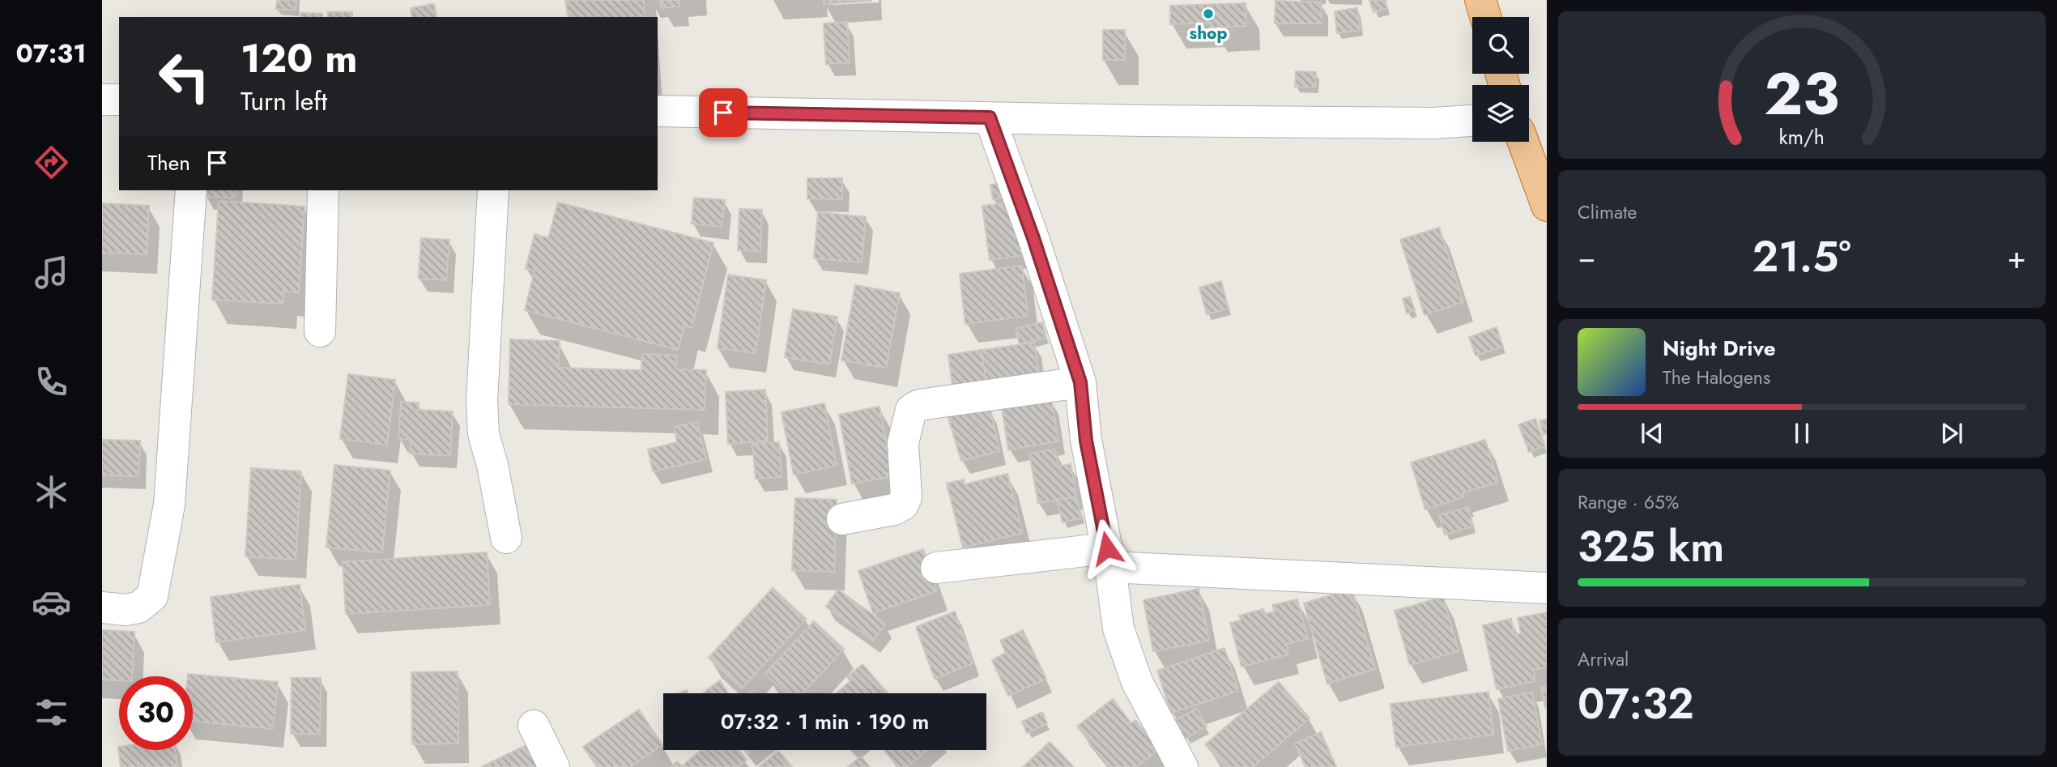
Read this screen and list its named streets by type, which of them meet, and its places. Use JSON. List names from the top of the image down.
{
  "places": ["shop"],
  "page": {
    "tabs": "07:31",
    "turn": ["120 m", "Turn left"],
    "then": "Then",
    "tile": [
      "Climate",
      ["Range · 65%", "325 km"],
      ["Arrival", "07:32"]
    ],
    "heat": ["−", "21.5°", "+"],
    "song": ["Night Drive", "The Halogens"],
    "limit": "30",
    "trip": "07:32 · 1 min · 190 m",
    "gauge": ["23", "km/h"]
  }
}
